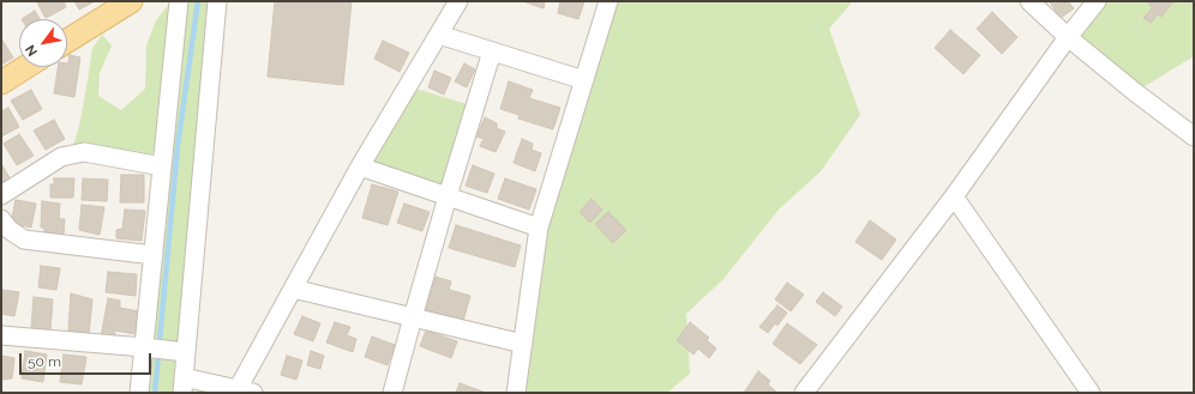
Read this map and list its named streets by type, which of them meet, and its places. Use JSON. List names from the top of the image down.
{
  "scale_bar": "50 m",
  "north": "bottom left"
}
